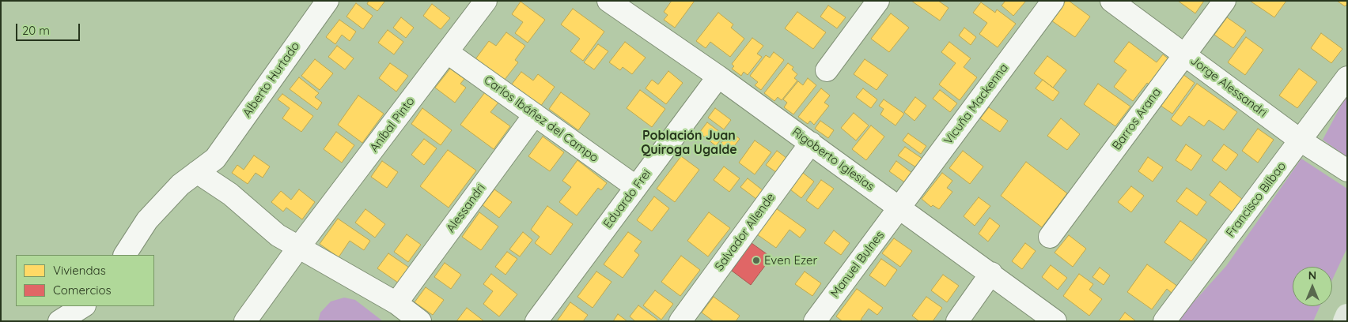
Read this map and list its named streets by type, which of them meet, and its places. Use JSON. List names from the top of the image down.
{
  "streets": {
    "street": [
      "Alberto Hurtado",
      "Jorge Alessandri",
      "Vicuña Mackenna",
      "Carlos Ibáñez del Campo",
      "Barros Arana",
      "Aníbal Pinto",
      "Rigoberto Iglesias",
      "Eduardo Frei",
      "Francisco Bilbao",
      "Alessandri",
      "Salvador Allende",
      "Manuel Bulnes"
    ]
  },
  "crossings": [
    ["Jorge Alessandri", "Barros Arana"],
    ["Jorge Alessandri", "Francisco Bilbao"],
    ["Vicuña Mackenna", "Rigoberto Iglesias"],
    ["Vicuña Mackenna", "Manuel Bulnes"],
    ["Carlos Ibáñez del Campo", "Aníbal Pinto"],
    ["Carlos Ibáñez del Campo", "Eduardo Frei"],
    ["Carlos Ibáñez del Campo", "Alessandri"],
    ["Rigoberto Iglesias", "Eduardo Frei"],
    ["Rigoberto Iglesias", "Salvador Allende"],
    ["Rigoberto Iglesias", "Manuel Bulnes"]
  ],
  "districts": ["Población Juan Quiroga Ugalde"],
  "places": ["Even Ezer"],
  "legend": ["Viviendas", "Comercios"],
  "scale_bar": "20 m",
  "north": "top"
}
